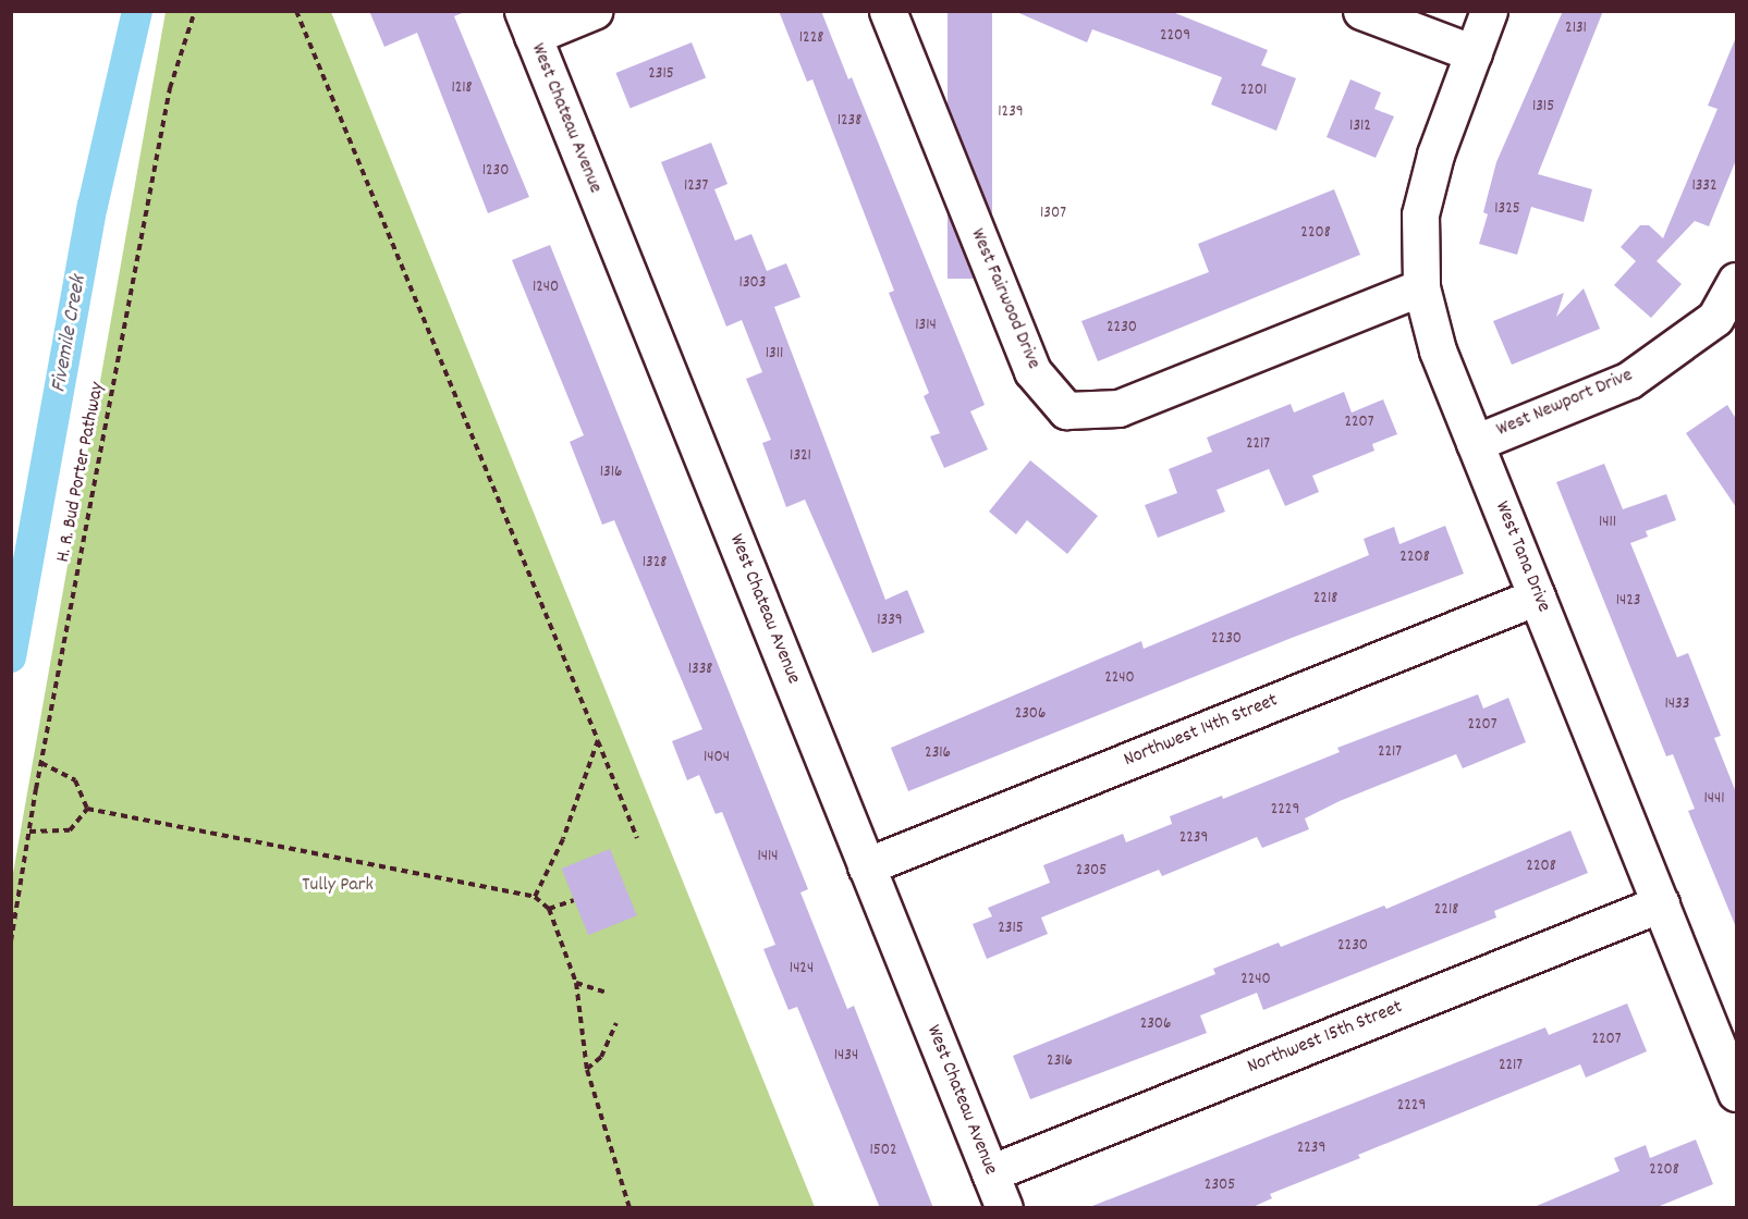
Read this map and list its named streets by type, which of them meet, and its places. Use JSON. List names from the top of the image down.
{
  "streets": {
    "street": [
      "West Chateau Avenue",
      "West Fairwood Drive",
      "West Newport Drive",
      "West Tana Drive",
      "Northwest 14th Street",
      "Northwest 15th Street"
    ],
    "path": ["H. R. Bud Porter Pathway"]
  },
  "crossings": [
    ["West Chateau Avenue", "Northwest 14th Street"],
    ["West Chateau Avenue", "Northwest 15th Street"],
    ["West Fairwood Drive", "West Tana Drive"],
    ["West Newport Drive", "West Tana Drive"],
    ["West Tana Drive", "Northwest 14th Street"],
    ["West Tana Drive", "Northwest 15th Street"]
  ],
  "water": ["Fivemile Creek"],
  "parks": ["Tully Park"],
  "house_numbers": [
    "2131",
    "2209",
    "1228",
    "2315",
    "1218",
    "2201",
    "1315",
    "1239",
    "1238",
    "1312",
    "1230",
    "1237",
    "1332",
    "1325",
    "1307",
    "2208",
    "1303",
    "1240",
    "1314",
    "2230",
    "1311",
    "2207",
    "2217",
    "1321",
    "1316",
    "1411",
    "2208",
    "1328",
    "2218",
    "1423",
    "1339",
    "2230",
    "1338",
    "2240",
    "1433",
    "2306",
    "2207",
    "2217",
    "2316",
    "1404",
    "1441",
    "2229",
    "2239",
    "1414",
    "2208",
    "2305",
    "2218",
    "2315",
    "2230",
    "1424",
    "2240",
    "2306",
    "2207",
    "1434",
    "2316",
    "2217",
    "2229",
    "2239",
    "1502",
    "2208",
    "2305"
  ]
}
